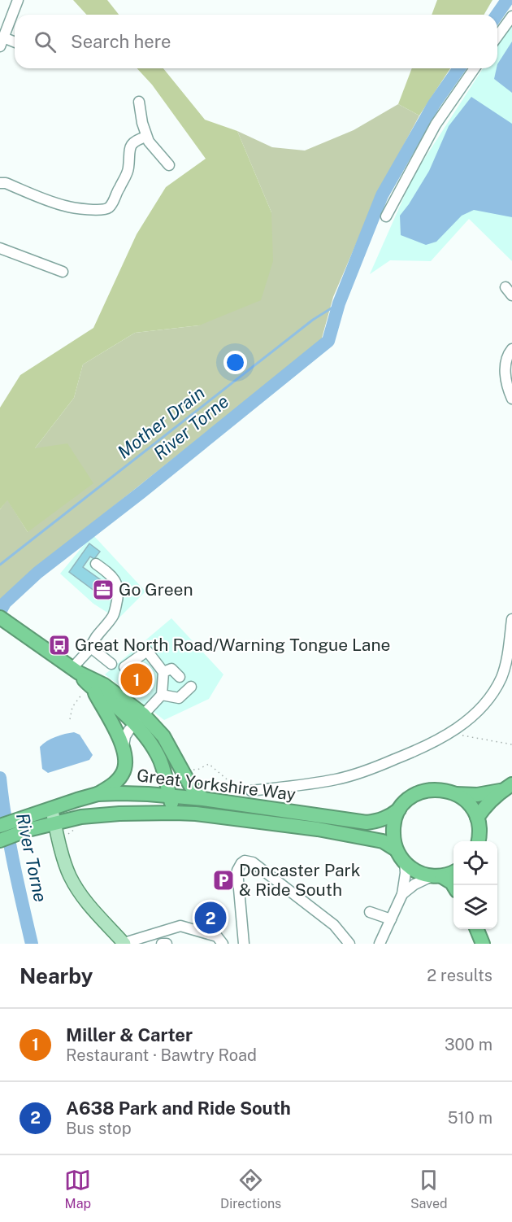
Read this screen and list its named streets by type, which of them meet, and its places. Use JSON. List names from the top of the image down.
{
  "streets": {
    "highway": ["Great Yorkshire Way"]
  },
  "water": ["Mother Drain", "River Torne"],
  "places": {
    "office": ["Go Green"],
    "bus stop": ["Great North Road/Warning Tongue Lane"],
    "parking": ["Doncaster Park & Ride South"]
  },
  "page": {
    "search": "Search here",
    "pins": ["1", "2"],
    "heading": ["Nearby", "2 results"],
    "list": [
      {
        "mark": "1",
        "name": "Miller & Carter",
        "note": "Restaurant · Bawtry Road",
        "value": "300 m"
      },
      {
        "mark": "2",
        "name": "A638 Park and Ride South",
        "note": "Bus stop",
        "value": "510 m"
      }
    ],
    "nav": ["Map", "Directions", "Saved"]
  }
}
